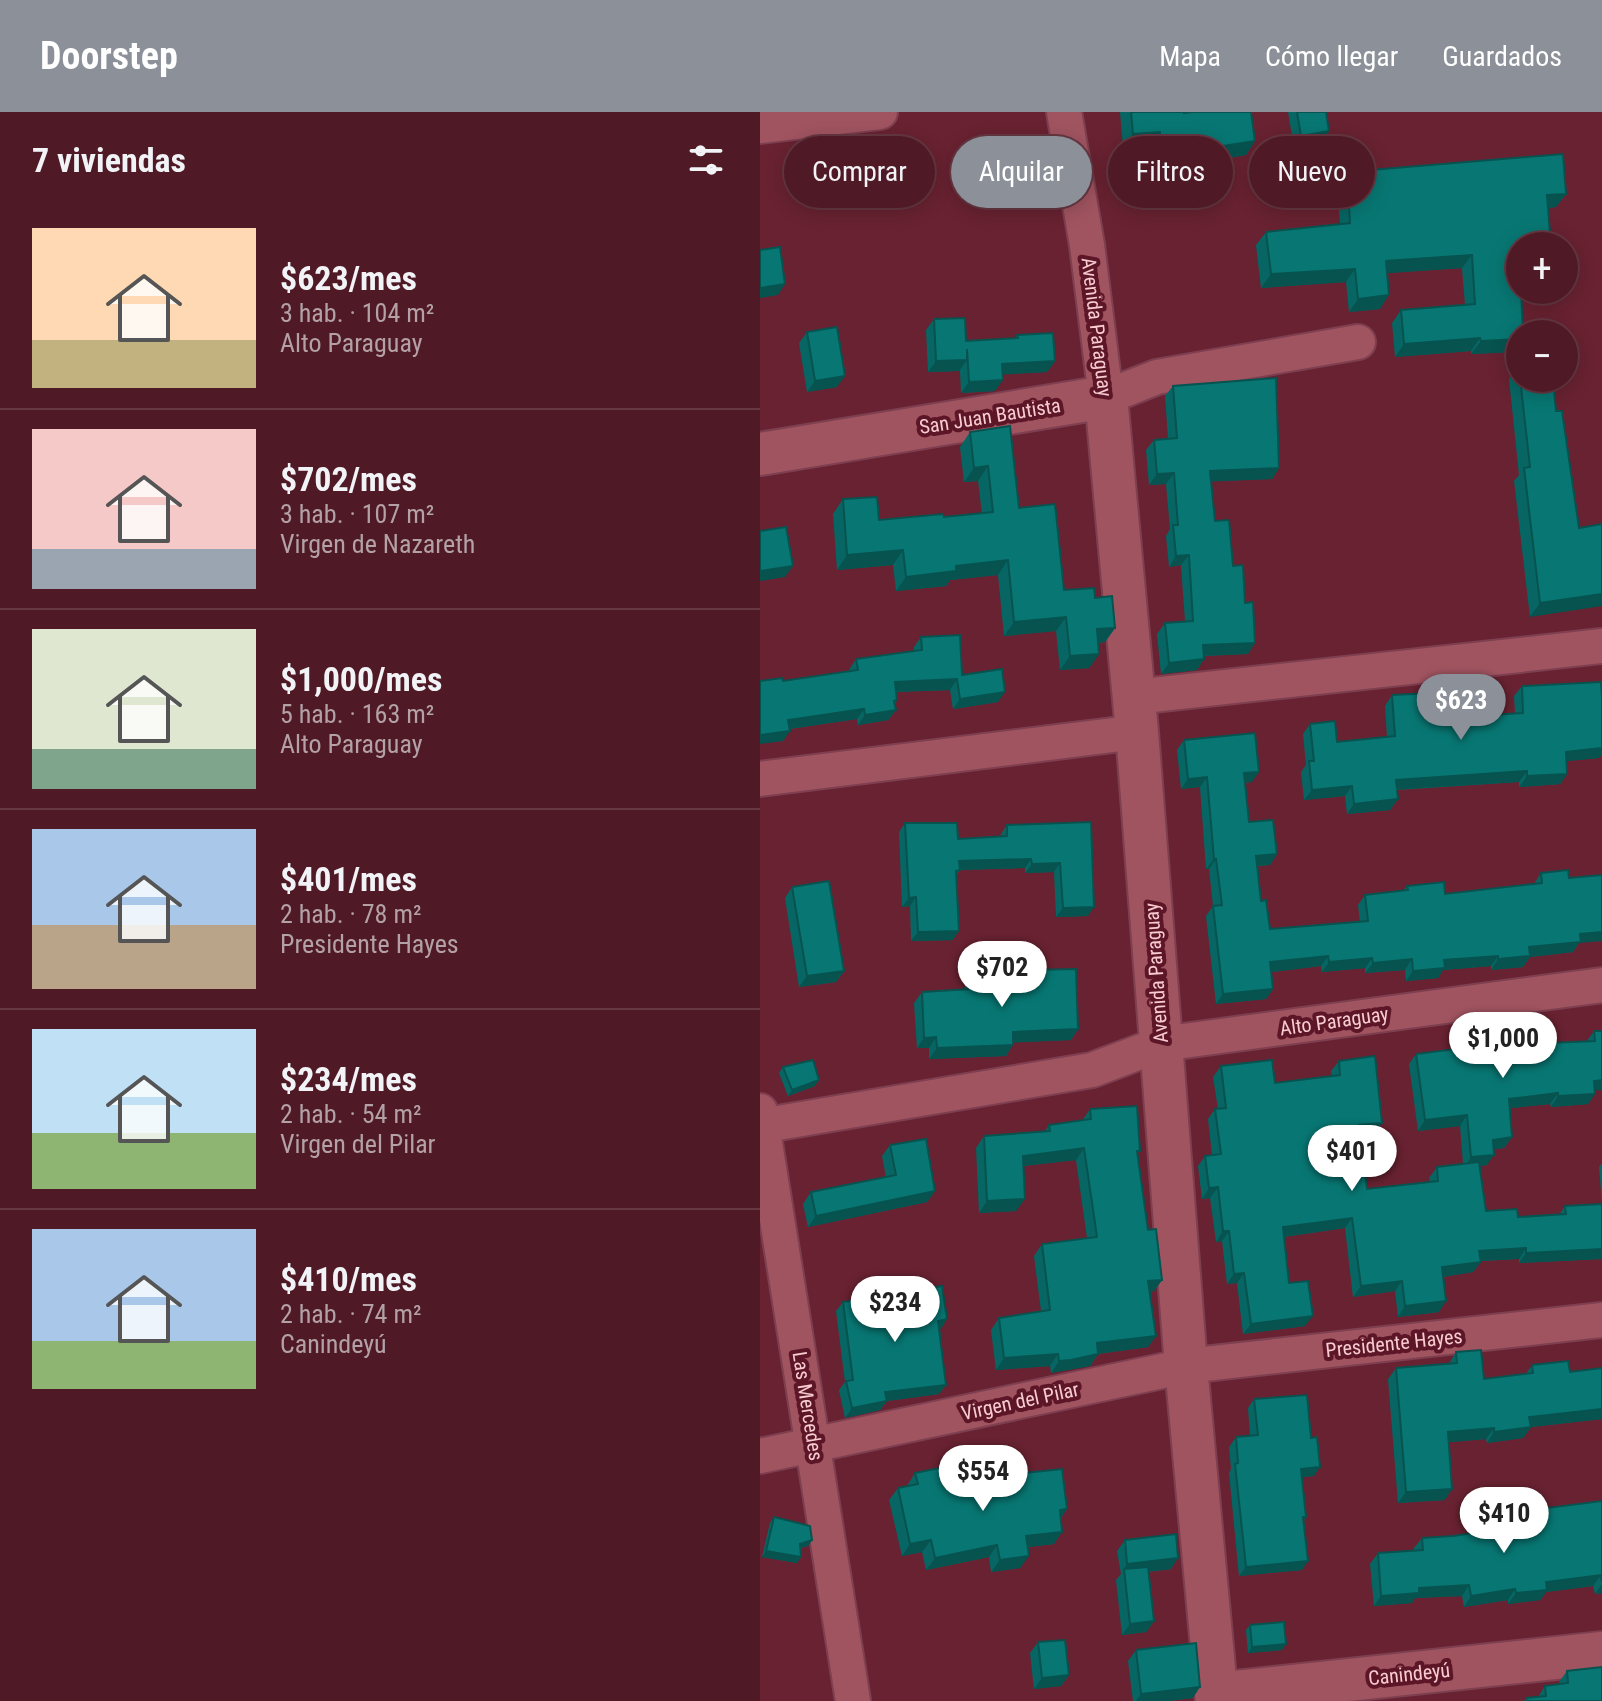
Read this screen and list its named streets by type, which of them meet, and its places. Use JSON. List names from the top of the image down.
{
  "streets": {
    "street": [
      "Avenida Paraguay",
      "San Juan Bautista",
      "Alto Paraguay",
      "Presidente Hayes",
      "Virgen del Pilar",
      "Las Mercedes",
      "Canindeyú"
    ]
  },
  "crossings": [
    ["Avenida Paraguay", "San Juan Bautista"],
    ["Avenida Paraguay", "Alto Paraguay"],
    ["Avenida Paraguay", "Presidente Hayes"],
    ["Avenida Paraguay", "Virgen del Pilar"],
    ["Avenida Paraguay", "Canindeyú"],
    ["Alto Paraguay", "Las Mercedes"],
    ["Presidente Hayes", "Virgen del Pilar"],
    ["Virgen del Pilar", "Las Mercedes"]
  ],
  "page": {
    "header": "Doorstep",
    "nav": ["Mapa", "Cómo llegar", "Guardados"],
    "heading": "7 viviendas",
    "chip": [
      "Comprar",
      "Alquilar",
      "Filtros",
      "Nuevo"
    ],
    "list": [
      {
        "name": "$623/mes",
        "note": "3 hab. · 104 m² · Alto Paraguay"
      },
      {
        "name": "$702/mes",
        "note": "3 hab. · 107 m² · Virgen de Nazareth"
      },
      {
        "name": "$1,000/mes",
        "note": "5 hab. · 163 m² · Alto Paraguay"
      },
      {
        "name": "$401/mes",
        "note": "2 hab. · 78 m² · Presidente Hayes"
      },
      {
        "name": "$234/mes",
        "note": "2 hab. · 54 m² · Virgen del Pilar"
      },
      {
        "name": "$410/mes",
        "note": "2 hab. · 74 m² · Canindeyú"
      }
    ],
    "map_buttons": ["+", "−"],
    "price": [
      "$623",
      "$702",
      "$1,000",
      "$401",
      "$234",
      "$554",
      "$410"
    ]
  }
}
